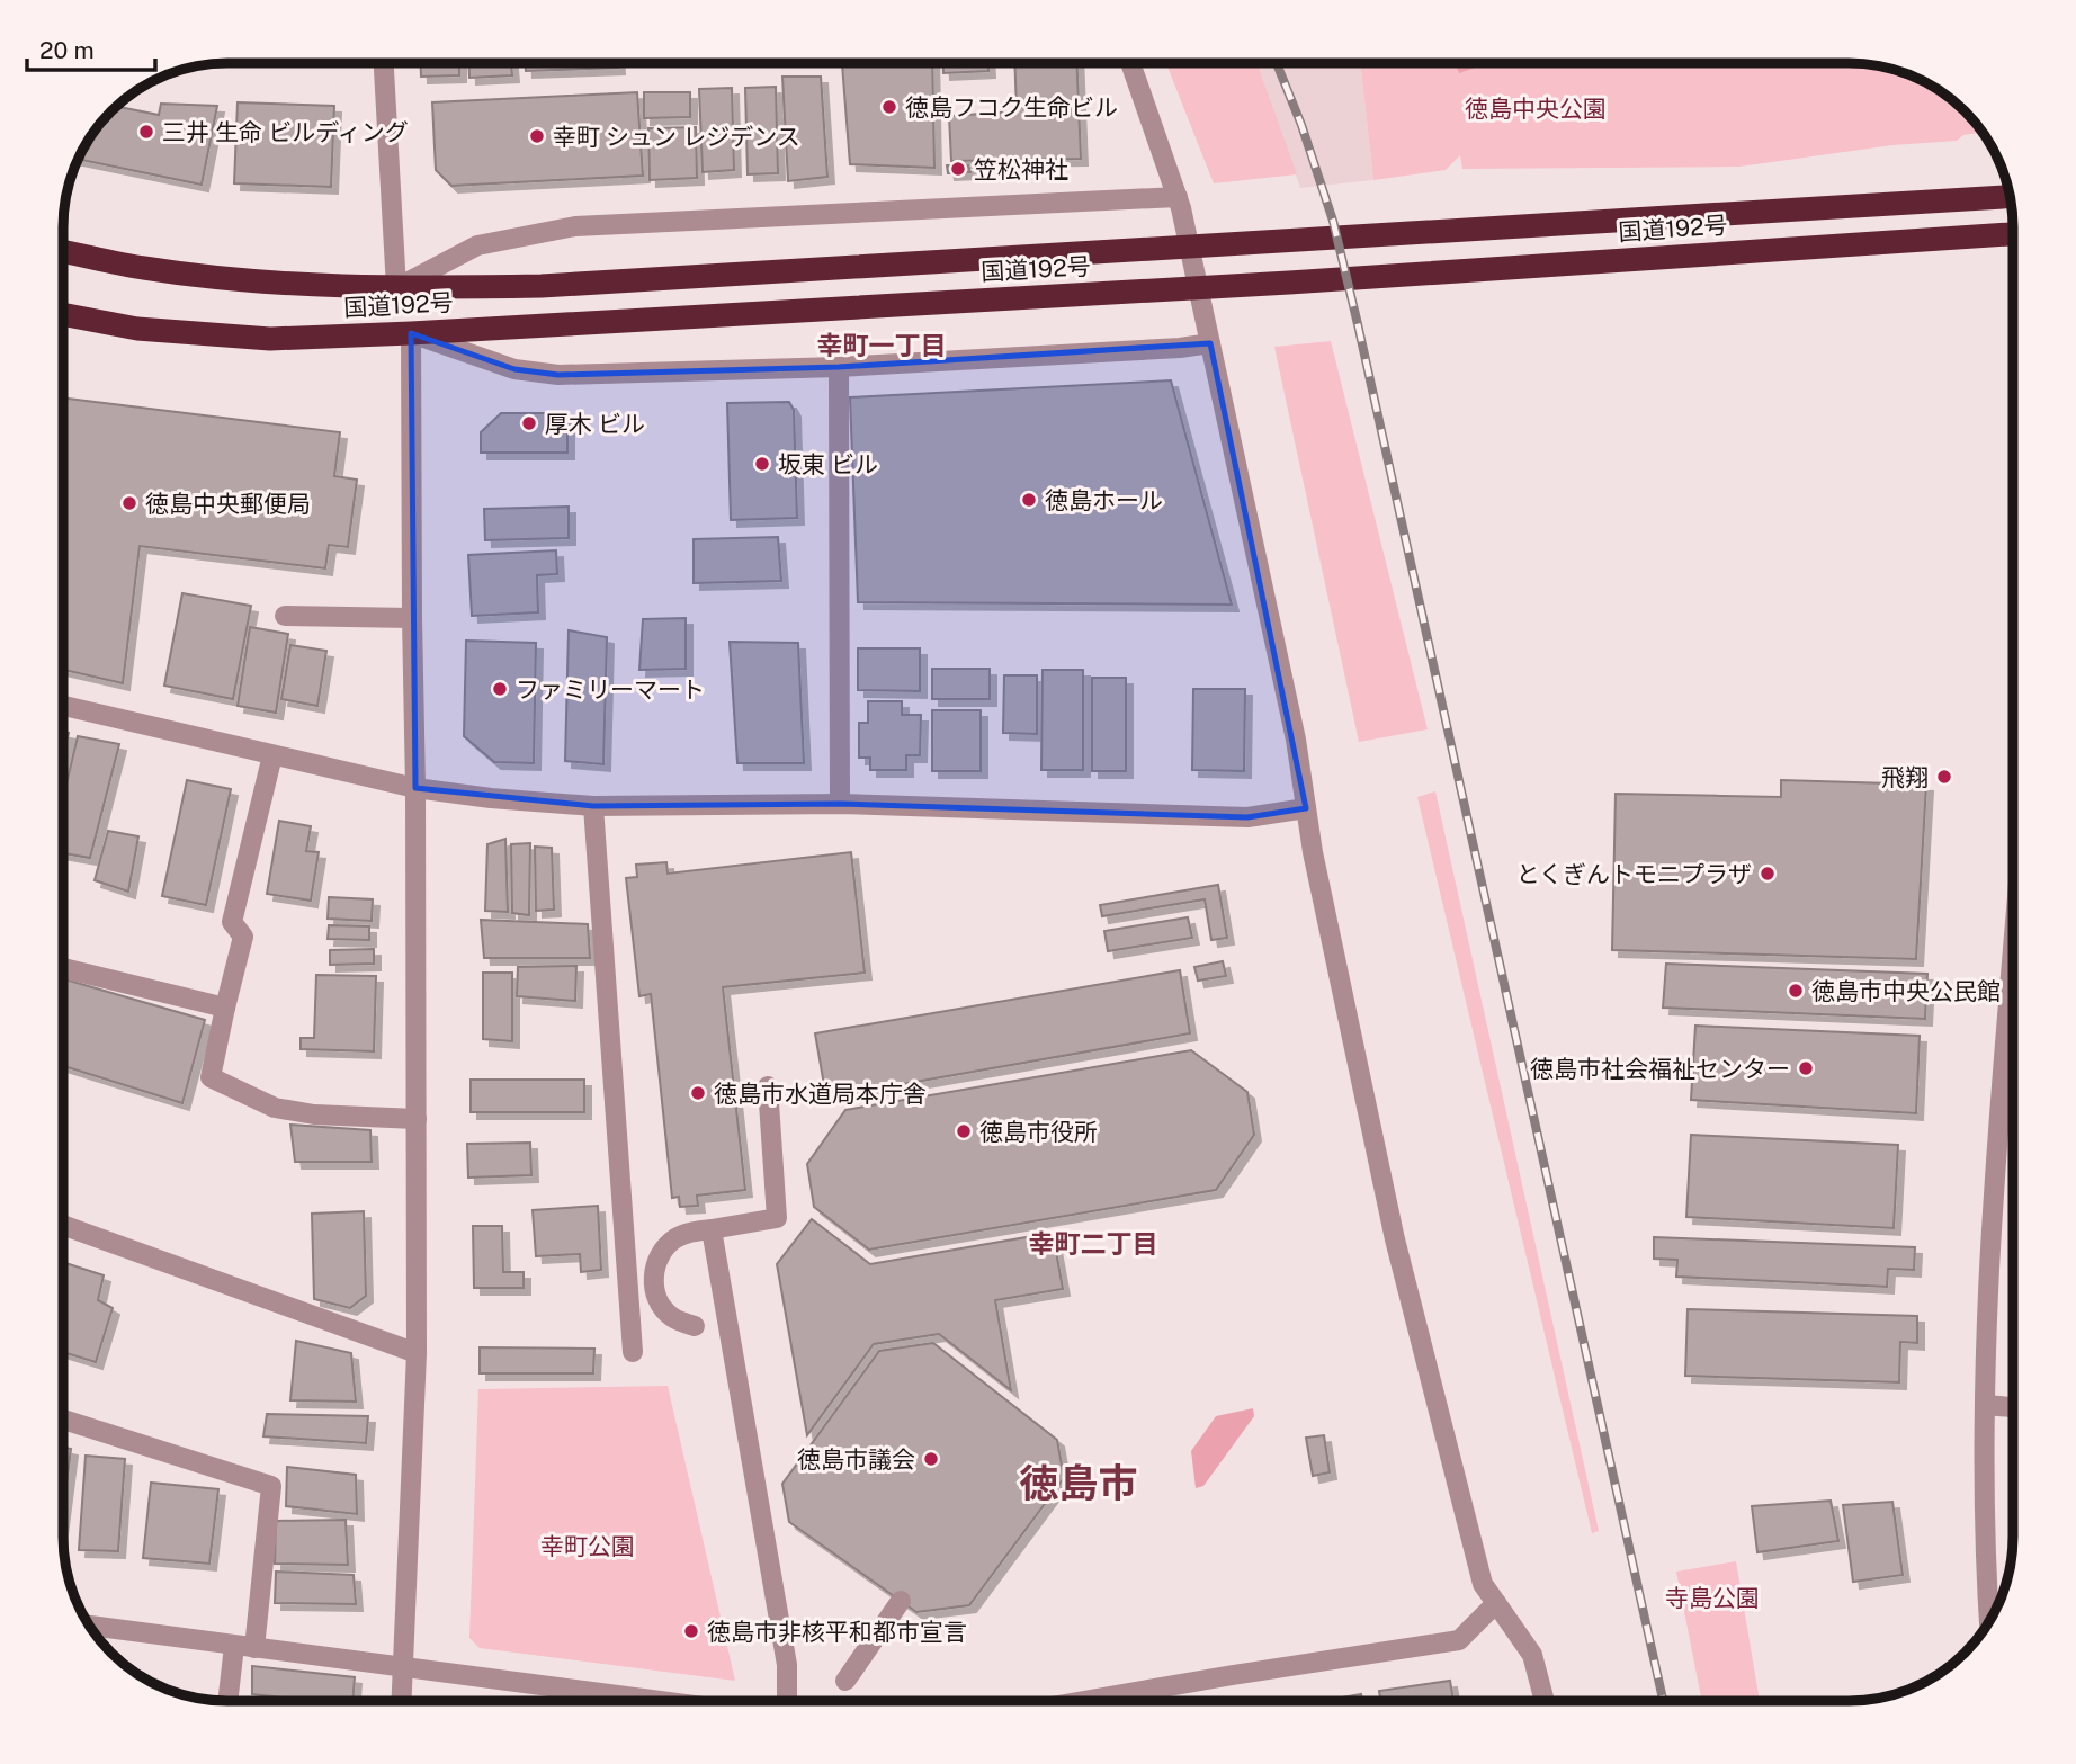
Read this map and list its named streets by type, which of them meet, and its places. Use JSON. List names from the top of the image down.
{
  "streets": {
    "highway": ["国道192号"]
  },
  "districts": ["幸町一丁目", "幸町二丁目", "徳島市"],
  "parks": ["徳島中央公園", "幸町公園", "寺島公園"],
  "places": [
    "徳島フコク生命ビル",
    "三井 生命 ビルディング",
    "幸町 シュン レジデンス",
    "笠松神社",
    "厚木 ビル",
    "坂東 ビル",
    "徳島ホール",
    "徳島中央郵便局",
    "ファミリーマート",
    "飛翔",
    "とくぎんトモニプラザ",
    "徳島市中央公民館",
    "徳島市社会福祉センター",
    "徳島市水道局本庁舎",
    "徳島市役所",
    "徳島市議会",
    "徳島市非核平和都市宣言"
  ],
  "scale_bar": "20 m"
}
